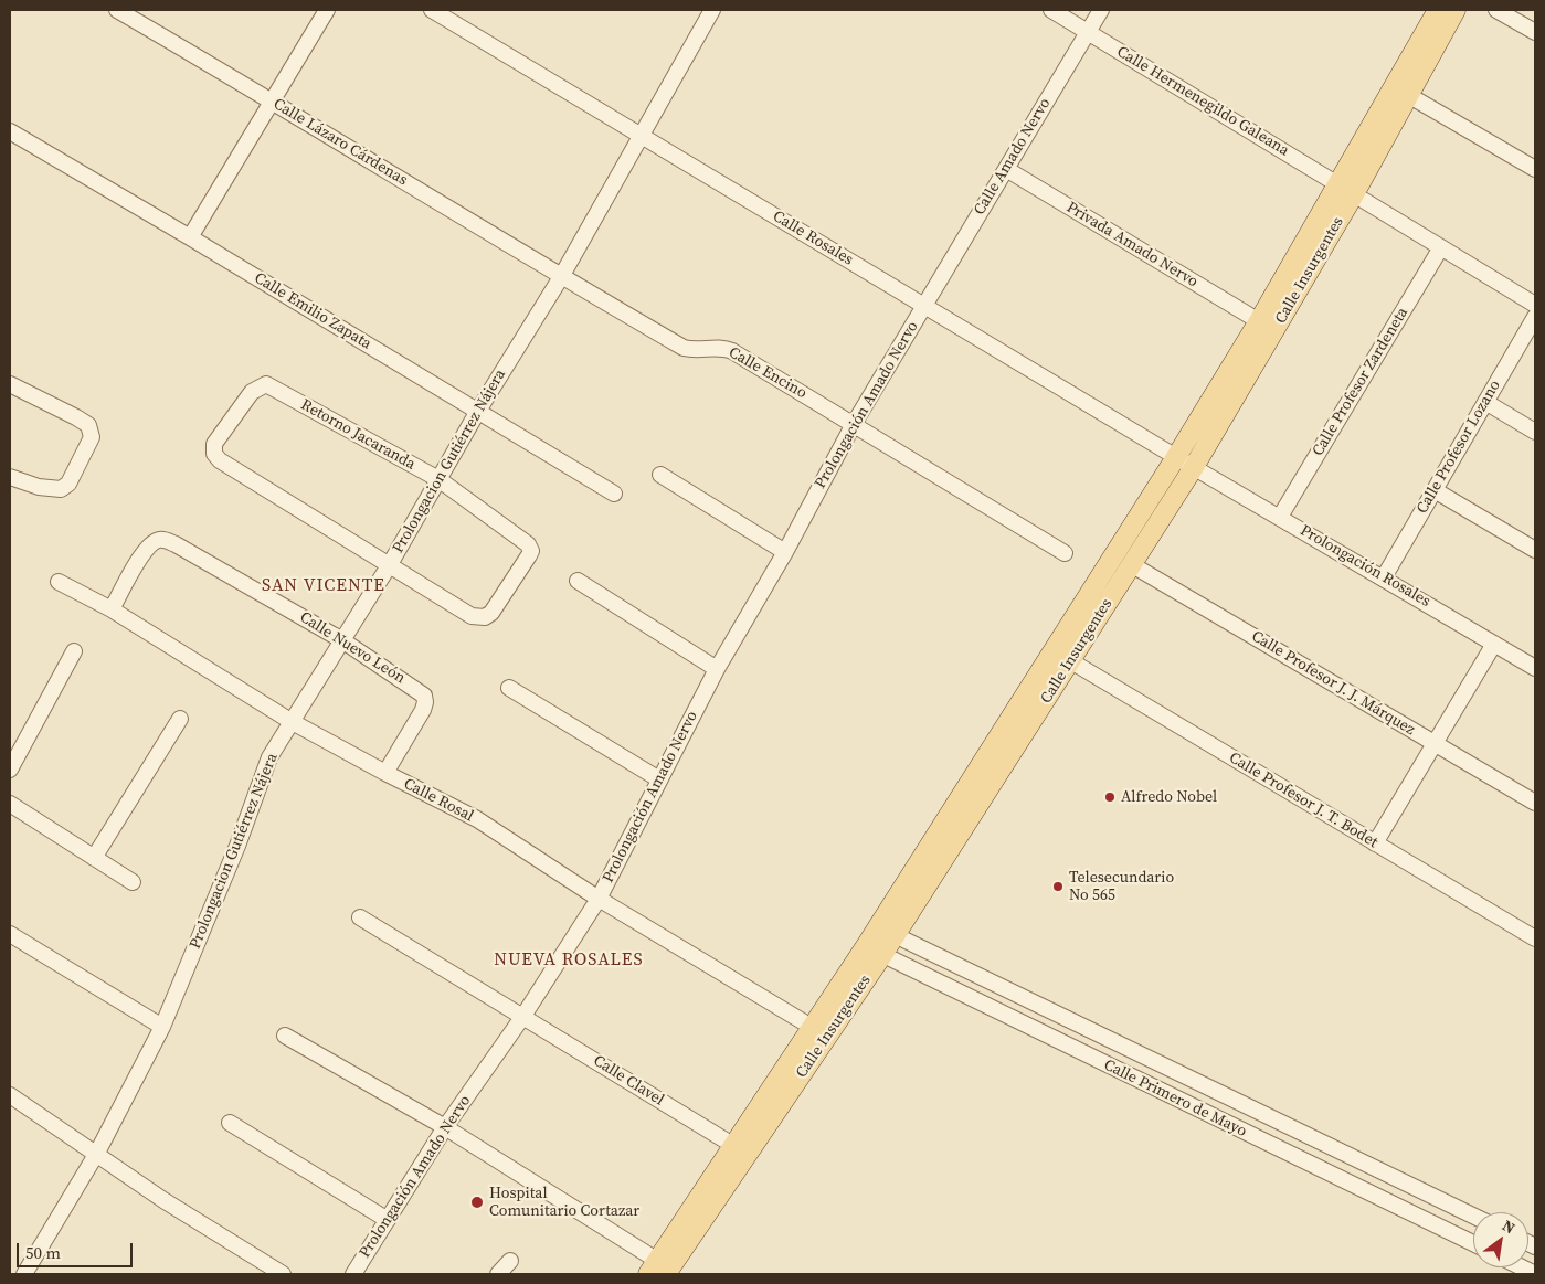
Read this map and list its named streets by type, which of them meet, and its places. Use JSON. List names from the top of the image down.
{
  "streets": {
    "main road": ["Calle Insurgentes"],
    "street": [
      "Calle Hermenegildo Galeana",
      "Calle Lázaro Cárdenas",
      "Calle Amado Nervo",
      "Calle Rosales",
      "Privada Amado Nervo",
      "Calle Emilio Zapata",
      "Calle Encino",
      "Calle Profesor Zardeneta",
      "Prolongación Amado Nervo",
      "Retorno Jacaranda",
      "Calle Profesor Lozano",
      "Prolongacion Gutiérrez Nájera",
      "Prolongación Rosales",
      "Calle Nuevo León",
      "Calle Profesor J. J. Márquez",
      "Calle Rosal",
      "Calle Profesor J. T. Bodet",
      "Calle Clavel",
      "Calle Primero de Mayo"
    ]
  },
  "crossings": [
    ["Calle Hermenegildo Galeana", "Calle Amado Nervo"],
    ["Calle Hermenegildo Galeana", "Calle Insurgentes"],
    ["Calle Hermenegildo Galeana", "Calle Profesor Zardeneta"],
    ["Calle Lázaro Cárdenas", "Calle Encino"],
    ["Calle Lázaro Cárdenas", "Prolongacion Gutiérrez Nájera"],
    ["Calle Amado Nervo", "Calle Rosales"],
    ["Calle Amado Nervo", "Privada Amado Nervo"],
    ["Calle Amado Nervo", "Prolongación Amado Nervo"],
    ["Calle Rosales", "Calle Insurgentes"],
    ["Calle Rosales", "Prolongación Amado Nervo"],
    ["Calle Rosales", "Prolongacion Gutiérrez Nájera"],
    ["Calle Rosales", "Prolongación Rosales"],
    ["Privada Amado Nervo", "Calle Insurgentes"],
    ["Calle Insurgentes", "Prolongación Rosales"],
    ["Calle Insurgentes", "Calle Profesor J. J. Márquez"],
    ["Calle Insurgentes", "Calle Rosal"],
    ["Calle Insurgentes", "Calle Profesor J. T. Bodet"],
    ["Calle Insurgentes", "Calle Clavel"],
    ["Calle Insurgentes", "Calle Primero de Mayo"],
    ["Calle Emilio Zapata", "Prolongacion Gutiérrez Nájera"],
    ["Calle Encino", "Prolongación Amado Nervo"],
    ["Calle Encino", "Prolongacion Gutiérrez Nájera"],
    ["Calle Profesor Zardeneta", "Prolongación Rosales"],
    ["Prolongación Amado Nervo", "Calle Rosal"],
    ["Prolongación Amado Nervo", "Calle Clavel"],
    ["Retorno Jacaranda", "Prolongacion Gutiérrez Nájera"],
    ["Calle Profesor Lozano", "Prolongación Rosales"],
    ["Prolongacion Gutiérrez Nájera", "Calle Nuevo León"],
    ["Prolongacion Gutiérrez Nájera", "Calle Rosal"],
    ["Calle Nuevo León", "Calle Rosal"]
  ],
  "districts": ["SAN VICENTE", "NUEVA ROSALES"],
  "places": ["Alfredo Nobel", "Telesecundario No 565", "Hospital Comunitario Cortazar"],
  "scale_bar": "50 m",
  "north": "top right"
}
